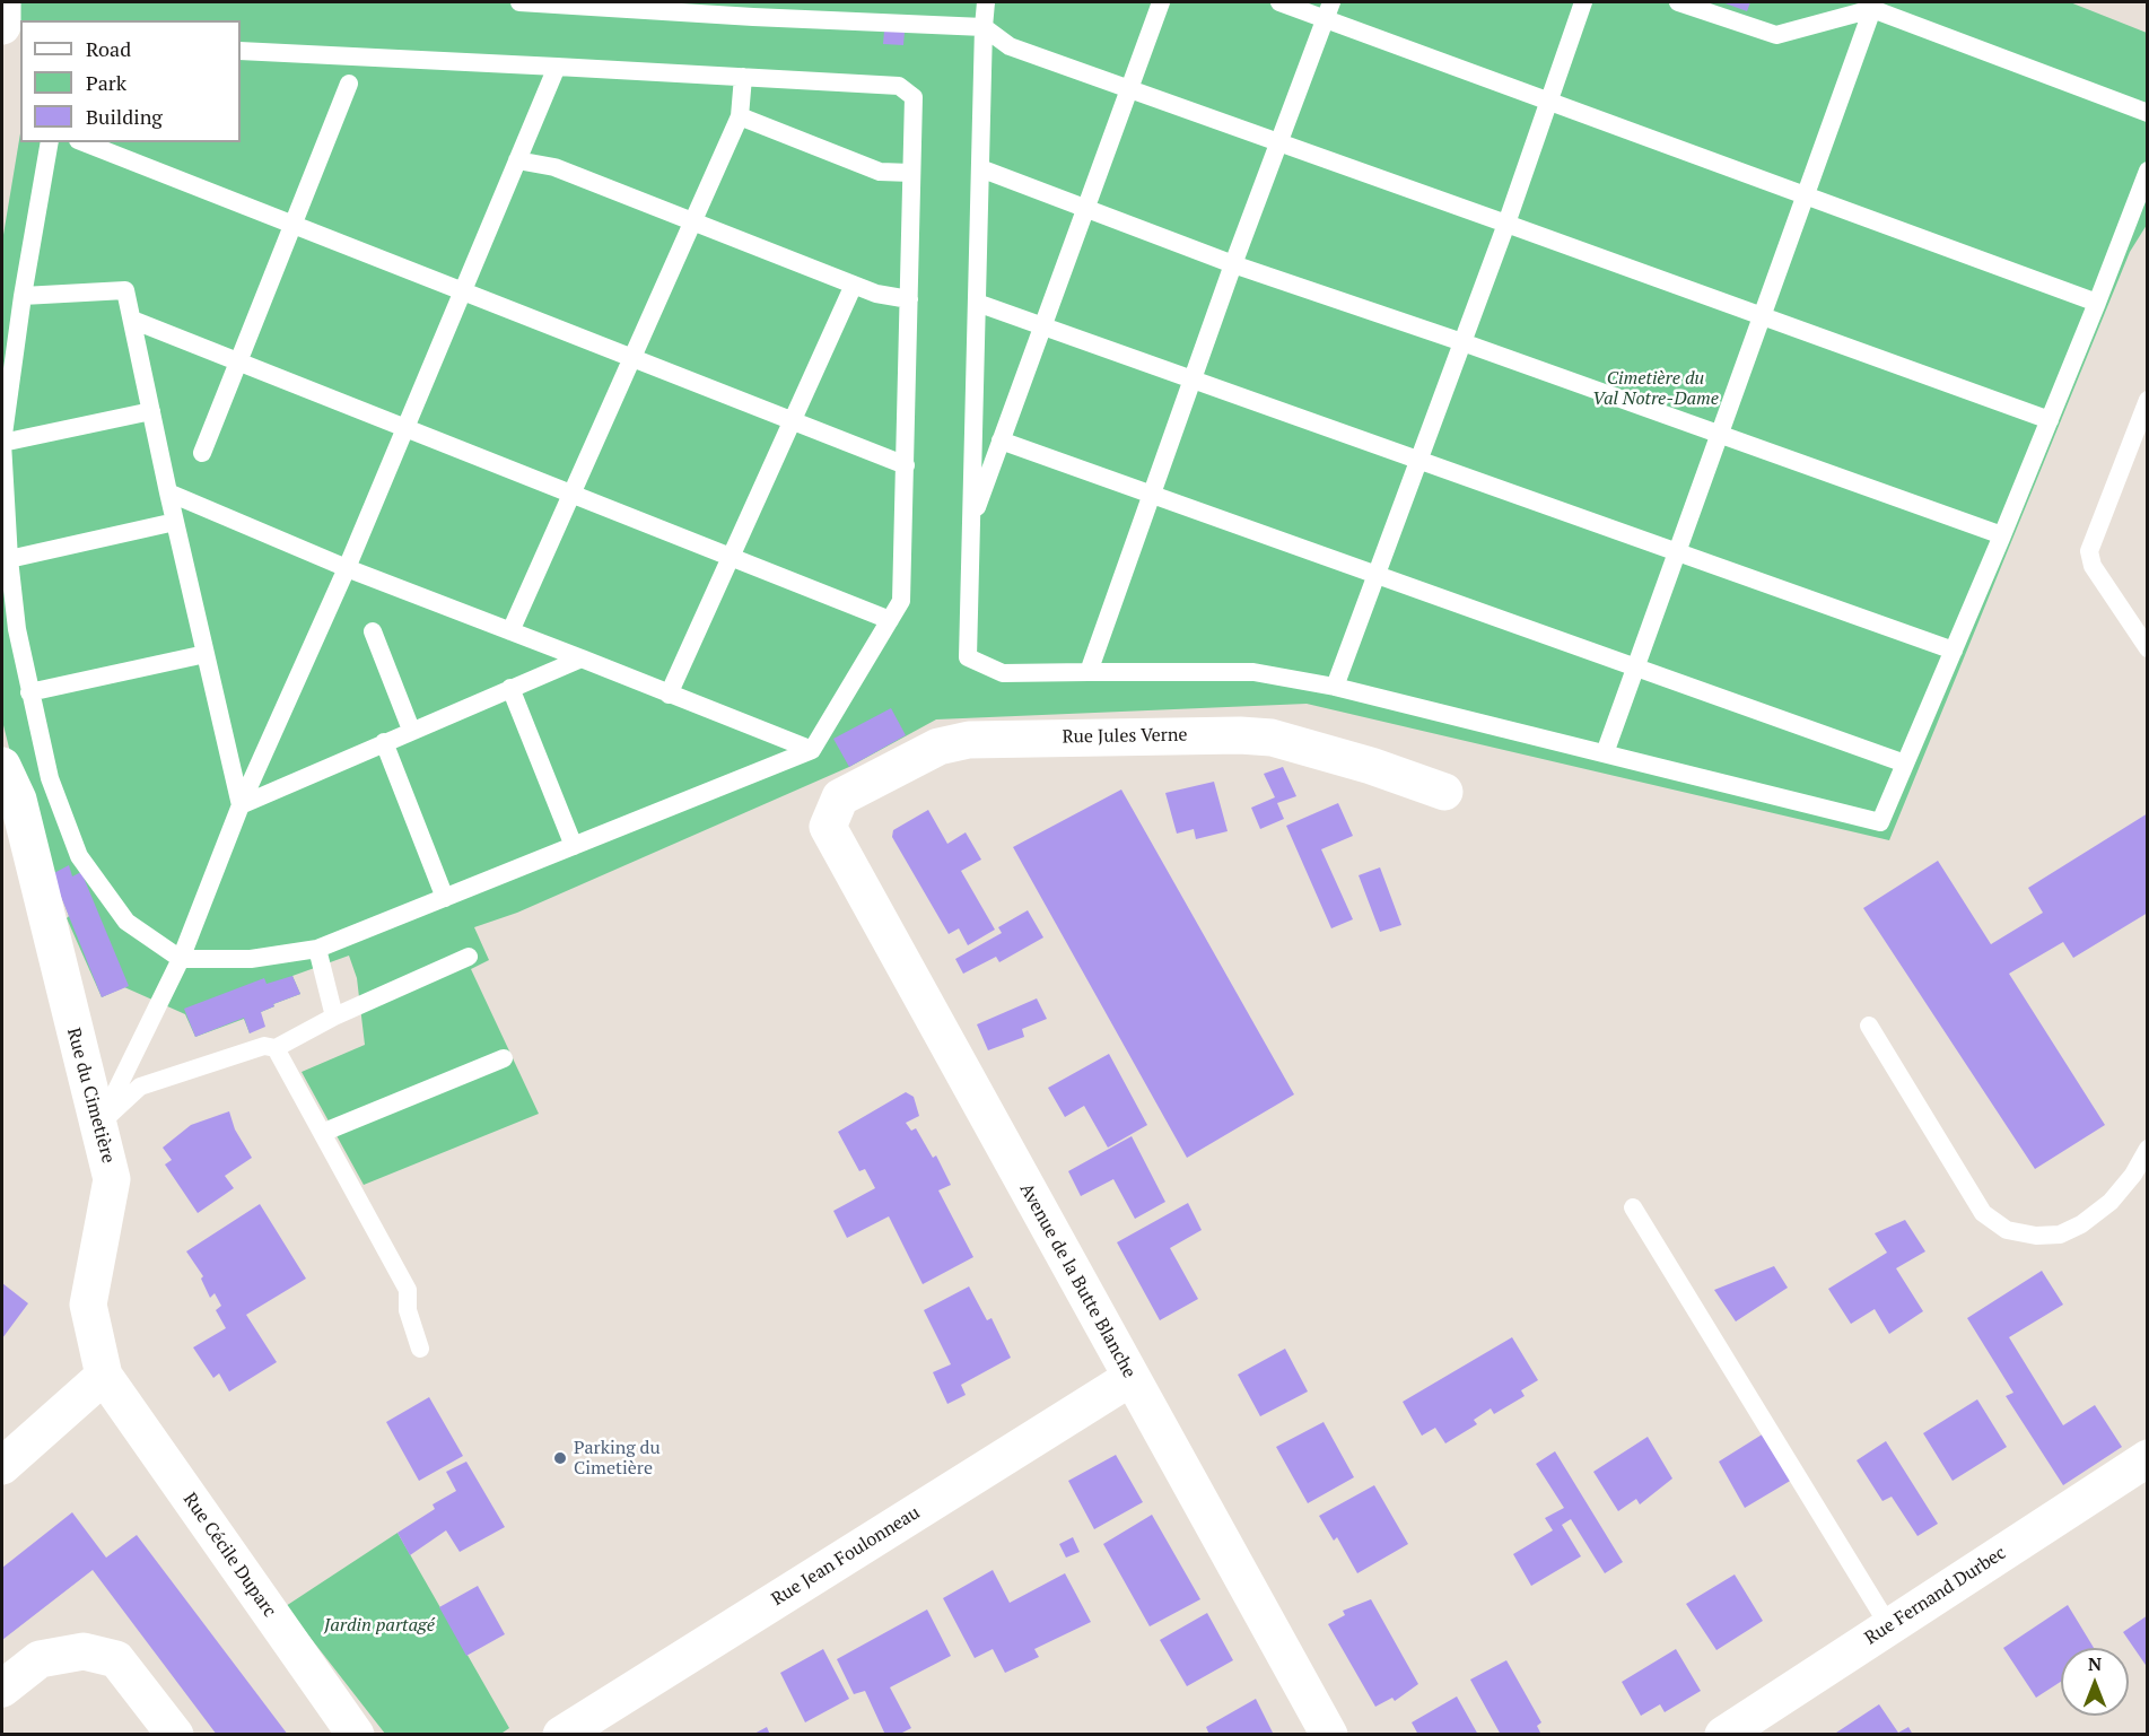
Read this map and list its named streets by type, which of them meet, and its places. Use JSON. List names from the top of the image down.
{
  "streets": {
    "street": [
      "Rue Jules Verne",
      "Rue du Cimetière",
      "Avenue de la Butte Blanche",
      "Rue Cécile Duparc",
      "Rue Jean Foulonneau",
      "Rue Fernand Durbec"
    ]
  },
  "crossings": [
    ["Rue Jules Verne", "Avenue de la Butte Blanche"],
    ["Rue du Cimetière", "Rue Cécile Duparc"],
    ["Avenue de la Butte Blanche", "Rue Jean Foulonneau"]
  ],
  "parks": ["Cimetière du Val Notre-Dame", "Jardin partagé"],
  "places": ["Parking du Cimetière"],
  "legend": ["Road", "Park", "Building"],
  "north": "top"
}
